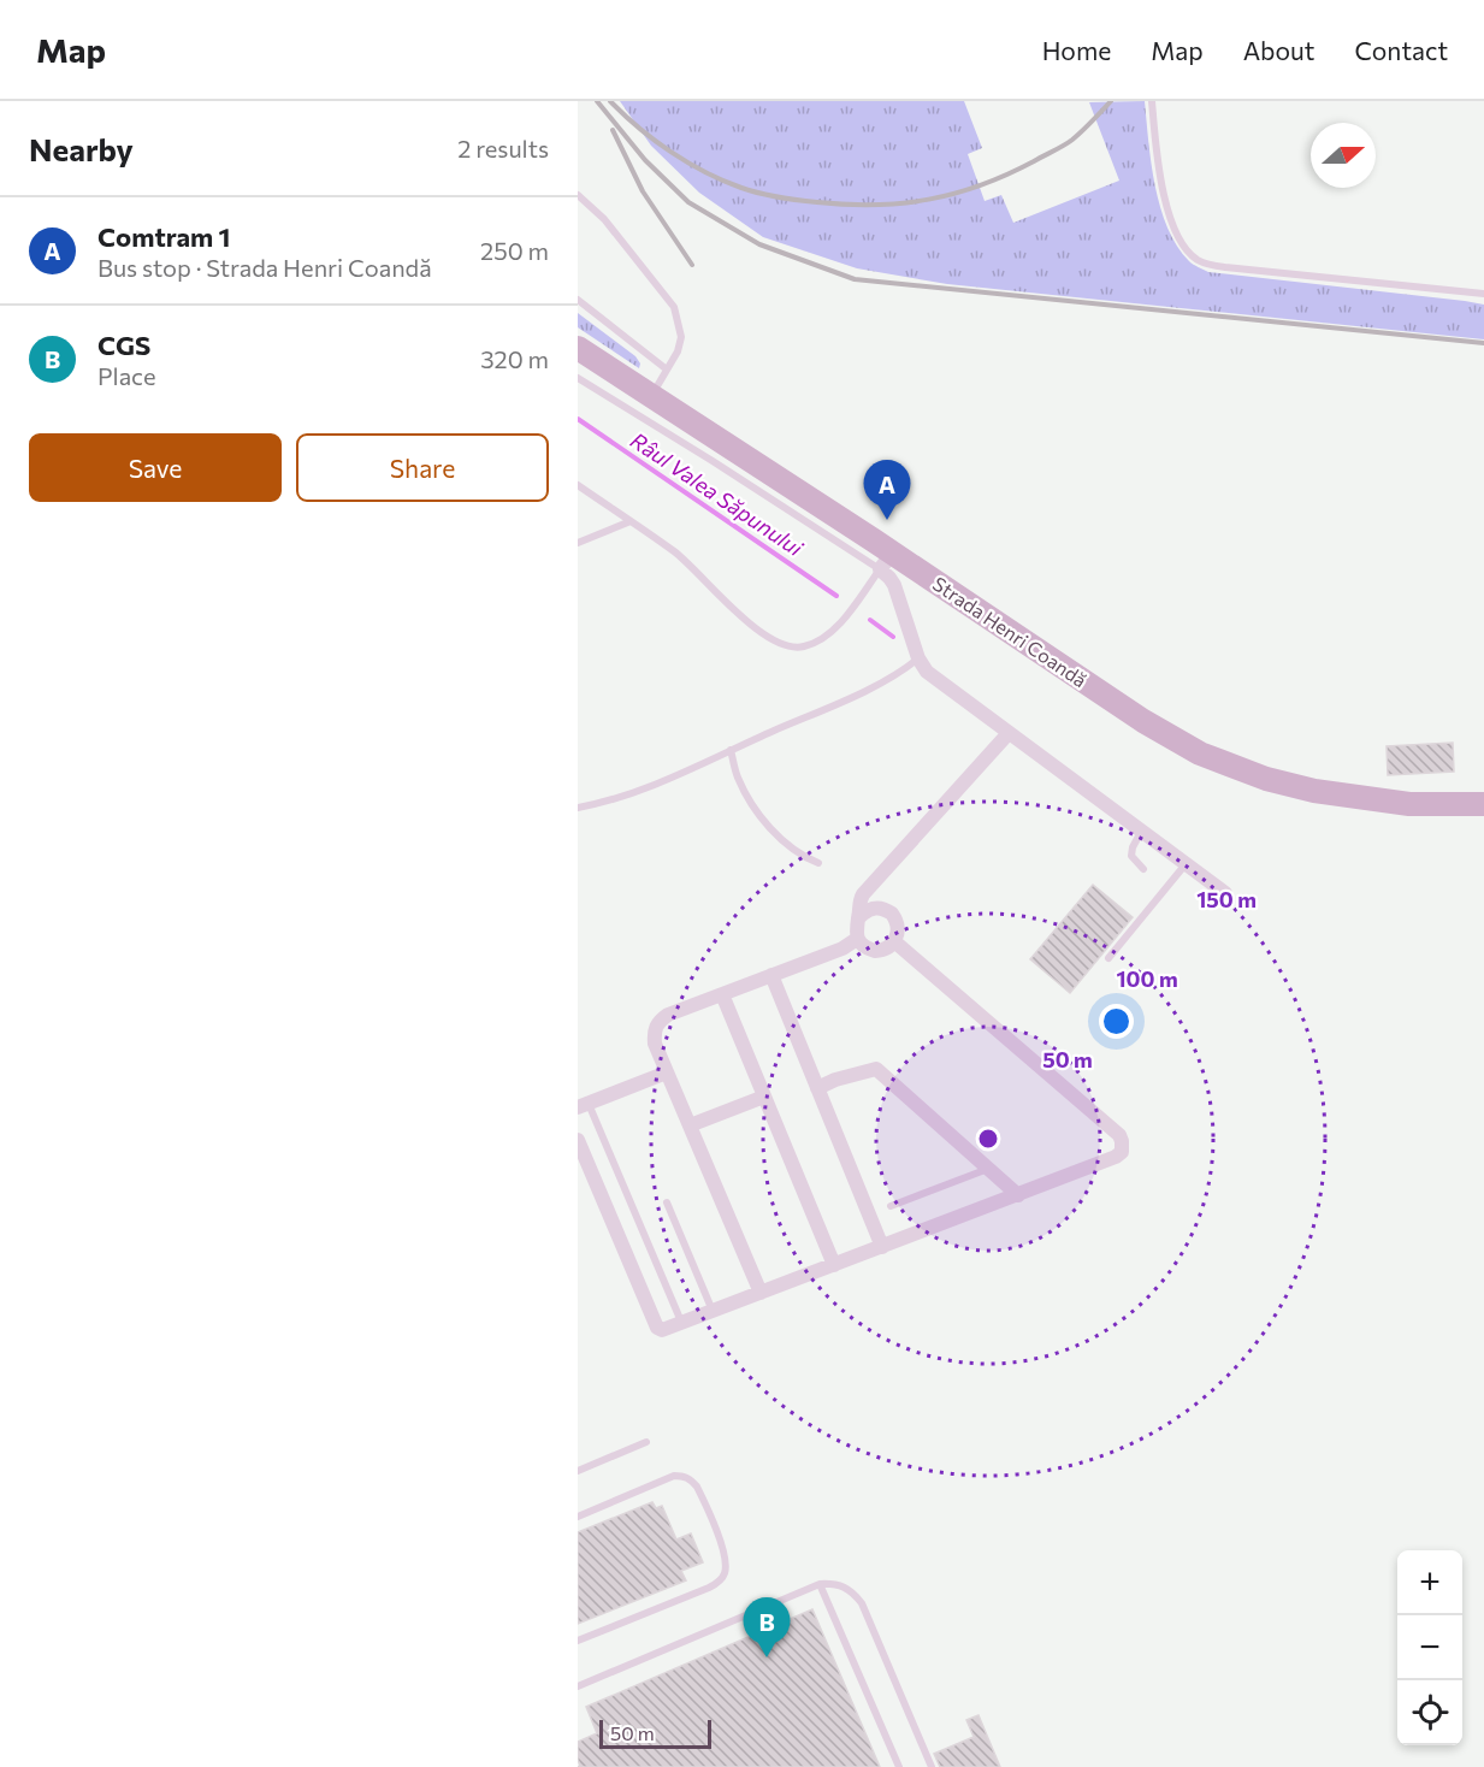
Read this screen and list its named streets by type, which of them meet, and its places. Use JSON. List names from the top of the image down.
{
  "streets": {
    "main road": ["Strada Henri Coandă"]
  },
  "water": ["Râul Valea Săpunului"],
  "scale_bar": "50 m",
  "north": "right",
  "page": {
    "header": "Map",
    "nav": [
      "Home",
      "Map",
      "About",
      "Contact"
    ],
    "heading": ["Nearby", "2 results"],
    "list": [
      {
        "mark": "A",
        "name": "Comtram 1",
        "note": "Bus stop · Strada Henri Coandă",
        "value": "250 m"
      },
      {
        "mark": "B",
        "name": "CGS",
        "note": "Place",
        "value": "320 m"
      }
    ],
    "buttons": ["Save", "Share"],
    "pins": ["A", "B"],
    "map_buttons": ["+", "−"],
    "scale": "50 m"
  },
  "rings": ["150 m", "100 m", "50 m"]
}
